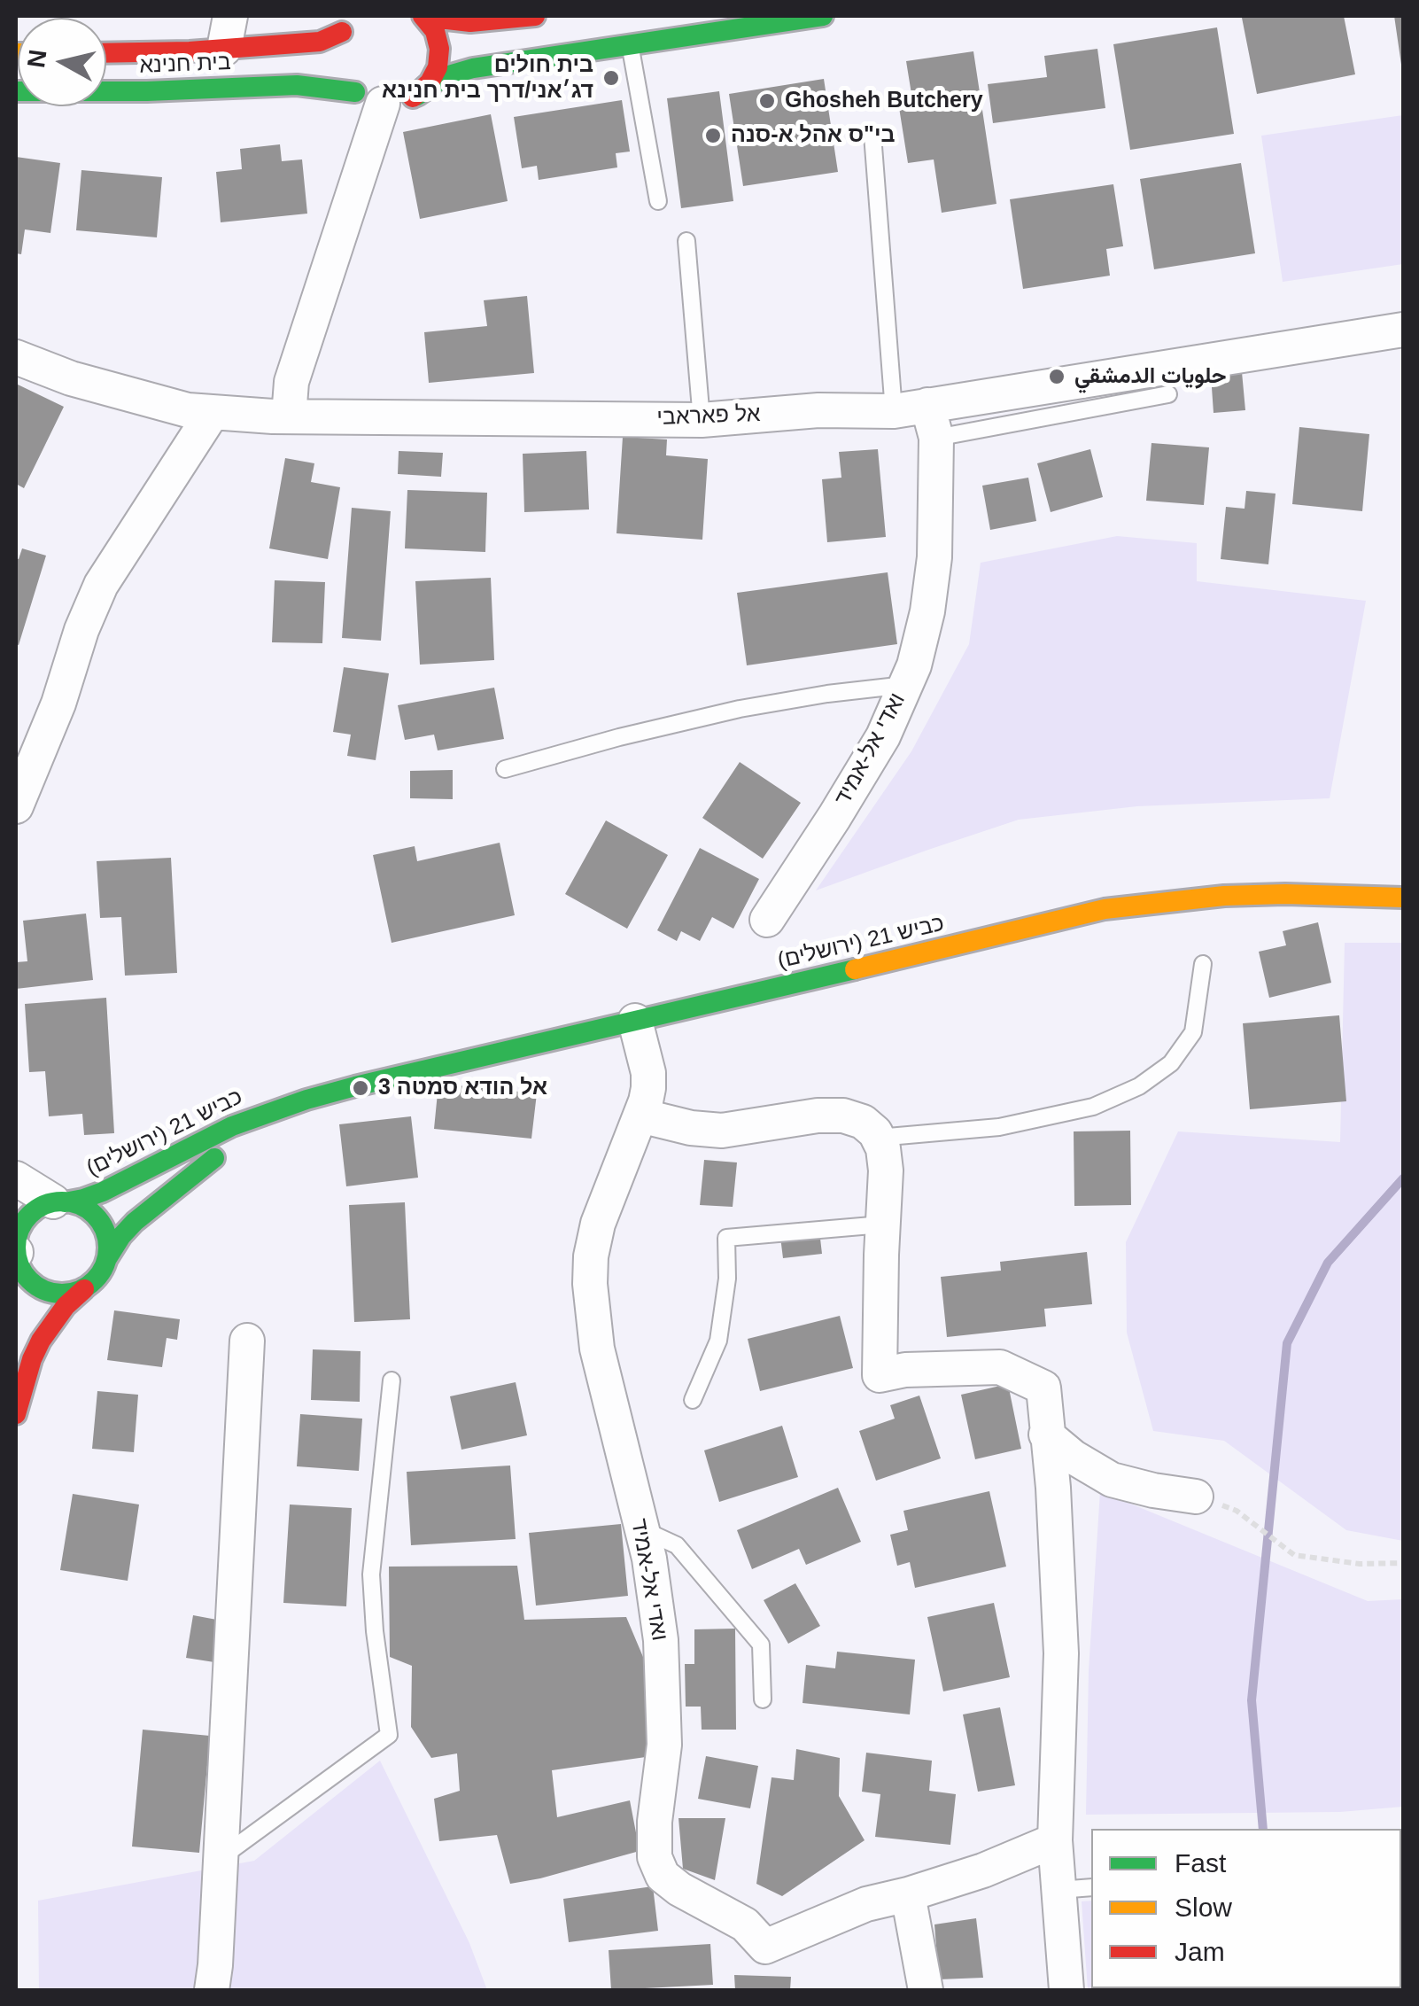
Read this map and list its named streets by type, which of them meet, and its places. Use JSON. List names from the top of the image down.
{
  "streets": {
    "main road": ["בית חנינא", "כביש 21 (ירושלים)"],
    "street": ["אל פאראבי", "ואדי אל-אמיד"]
  },
  "crossings": [
    ["אל פאראבי", "ואדי אל-אמיד"],
    ["ואדי אל-אמיד", "כביש 21 (ירושלים)"]
  ],
  "places": [
    "בית חולים דג׳אני/דרך בית חנינא",
    "Ghosheh Butchery",
    "בי\"ס אהל א-סנה",
    "حلويات الدمشقي",
    "אל הודא סמטה 3"
  ],
  "legend": ["Fast", "Slow", "Jam"],
  "north": "left"
}
